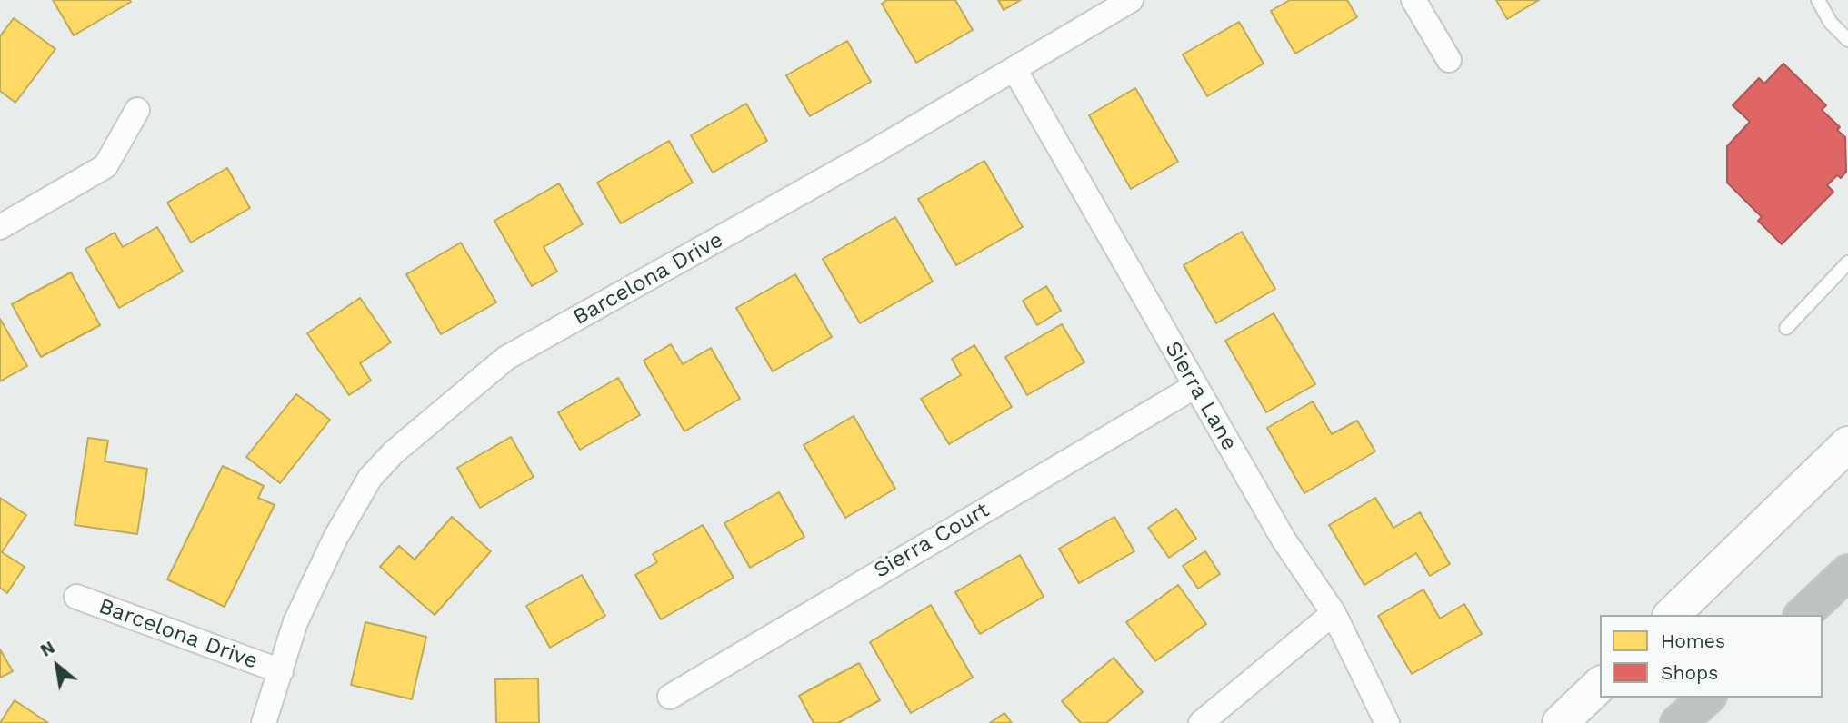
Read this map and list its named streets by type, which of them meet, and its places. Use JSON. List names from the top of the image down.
{
  "streets": {
    "street": ["Barcelona Drive", "Sierra Lane", "Sierra Court"]
  },
  "crossings": [
    ["Barcelona Drive", "Sierra Lane"],
    ["Sierra Lane", "Sierra Court"]
  ],
  "legend": ["Homes", "Shops"],
  "north": "top left"
}
